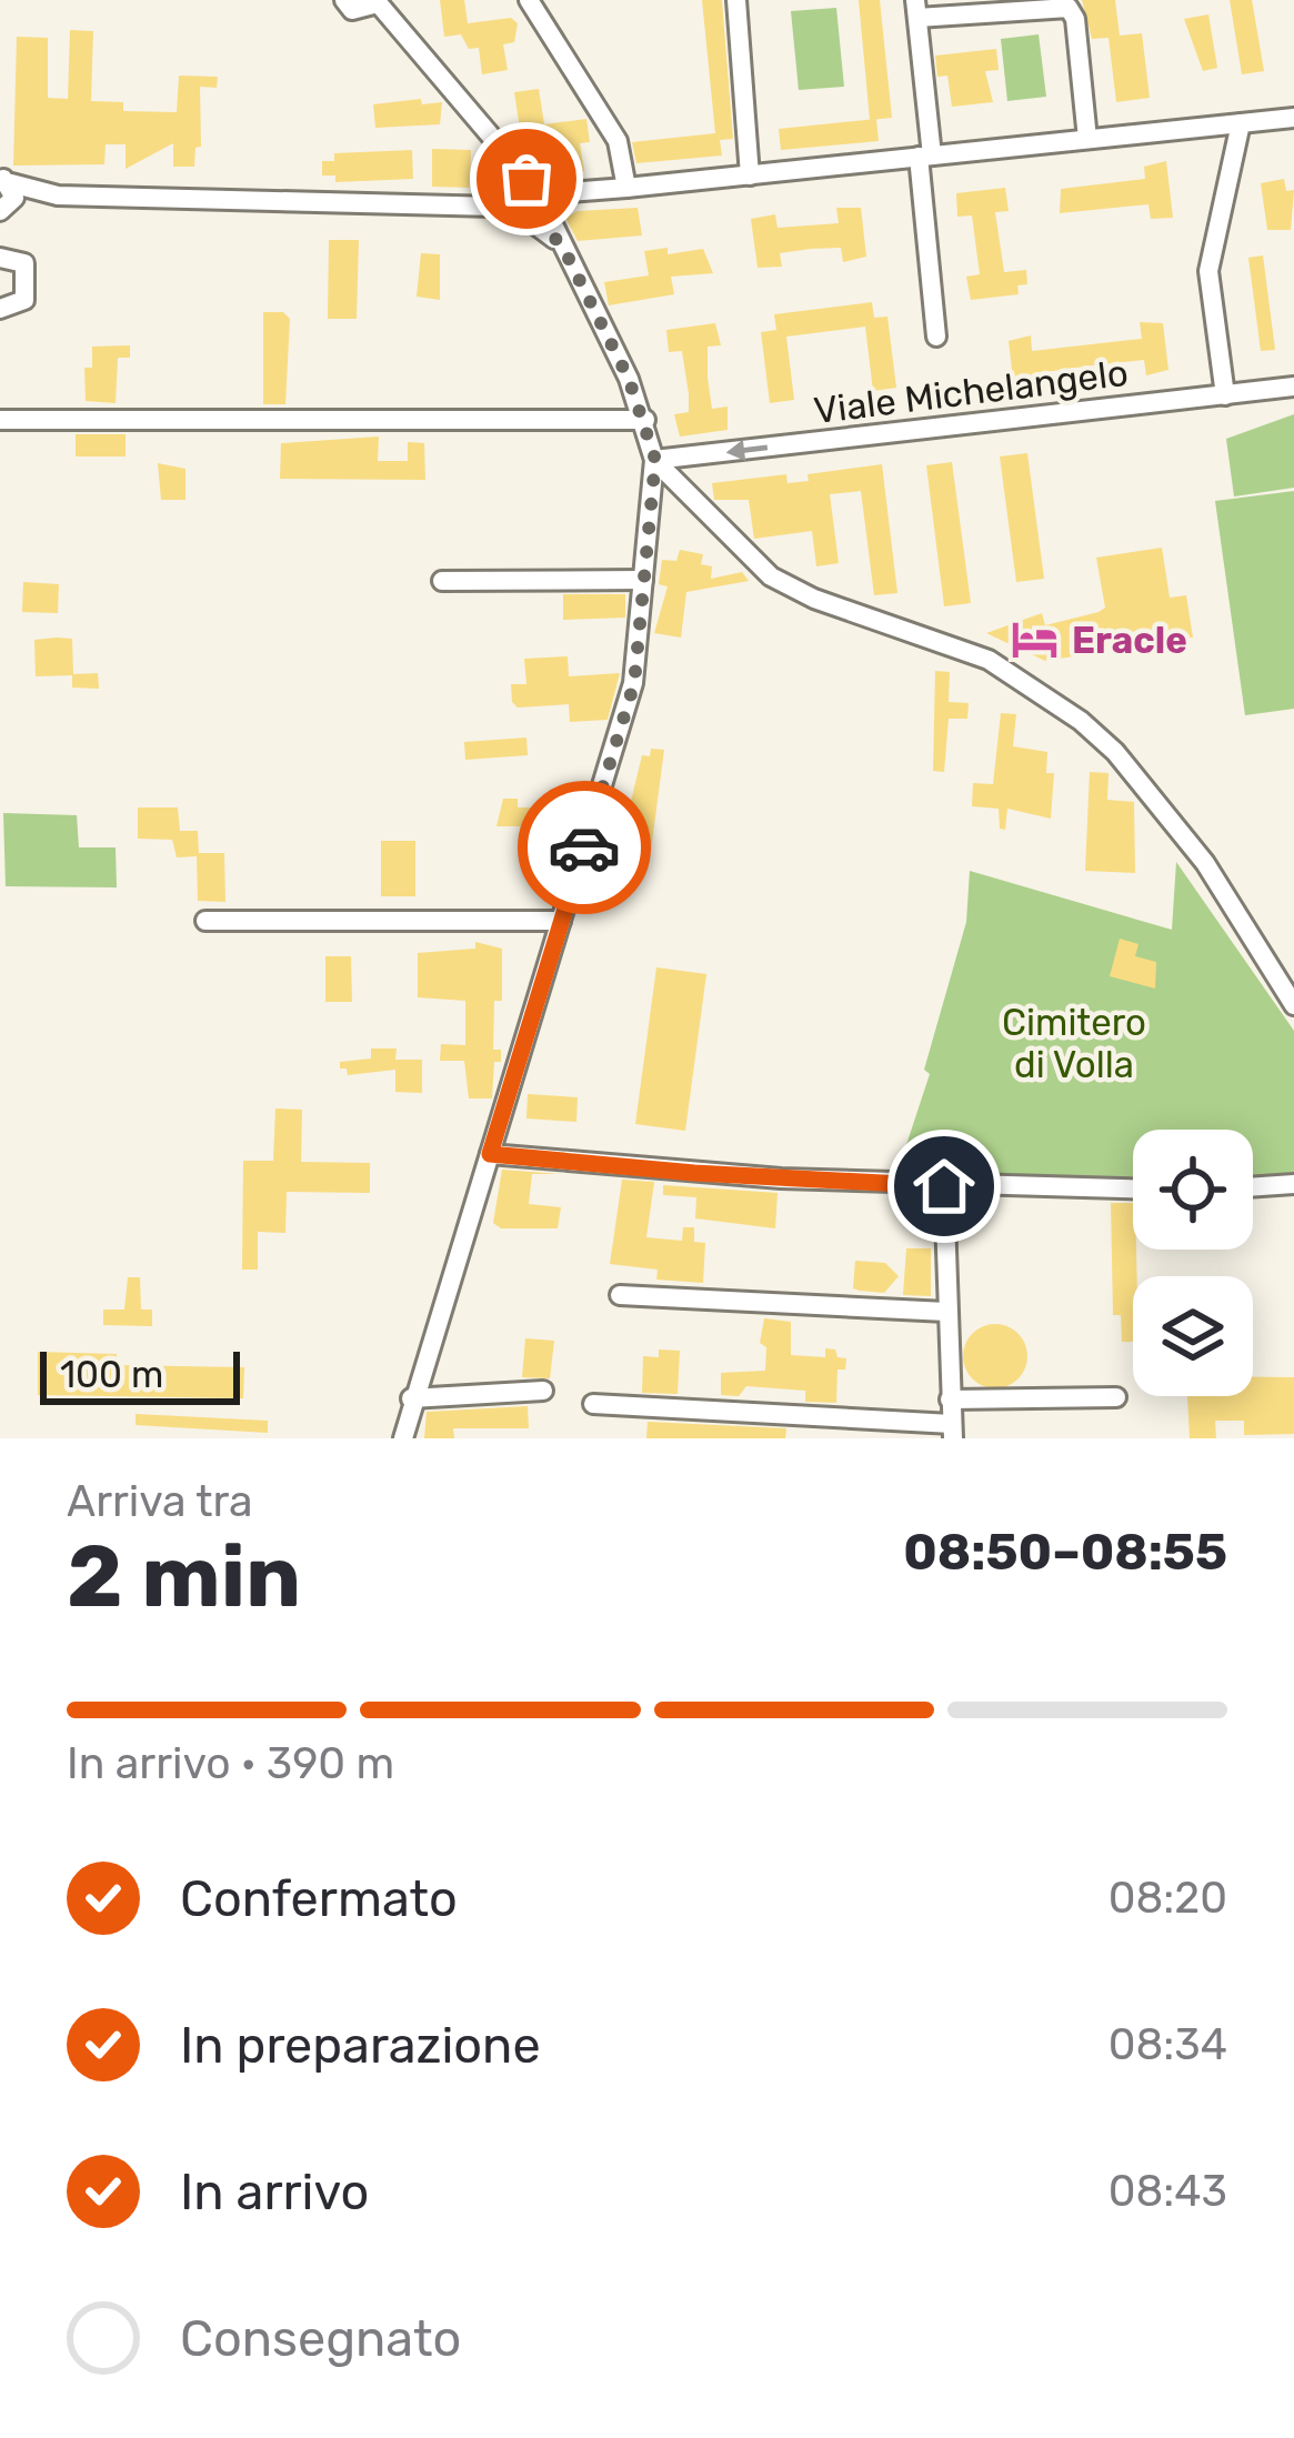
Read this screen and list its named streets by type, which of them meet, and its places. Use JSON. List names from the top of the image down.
{
  "streets": {
    "street": ["Viale Michelangelo"]
  },
  "one_way": ["Viale Michelangelo"],
  "parks": ["Cimitero di Volla"],
  "places": {
    "hotel": ["Eracle"]
  },
  "scale_bar": "100 m",
  "page": {
    "scale": "100 m",
    "heading": ["2 min", "Arriva tra", "08:50–08:55"],
    "bar": "In arrivo · 390 m",
    "list": [
      ["Confermato", "08:20"],
      ["In preparazione", "08:34"],
      ["In arrivo", "08:43"],
      "Consegnato"
    ]
  }
}
